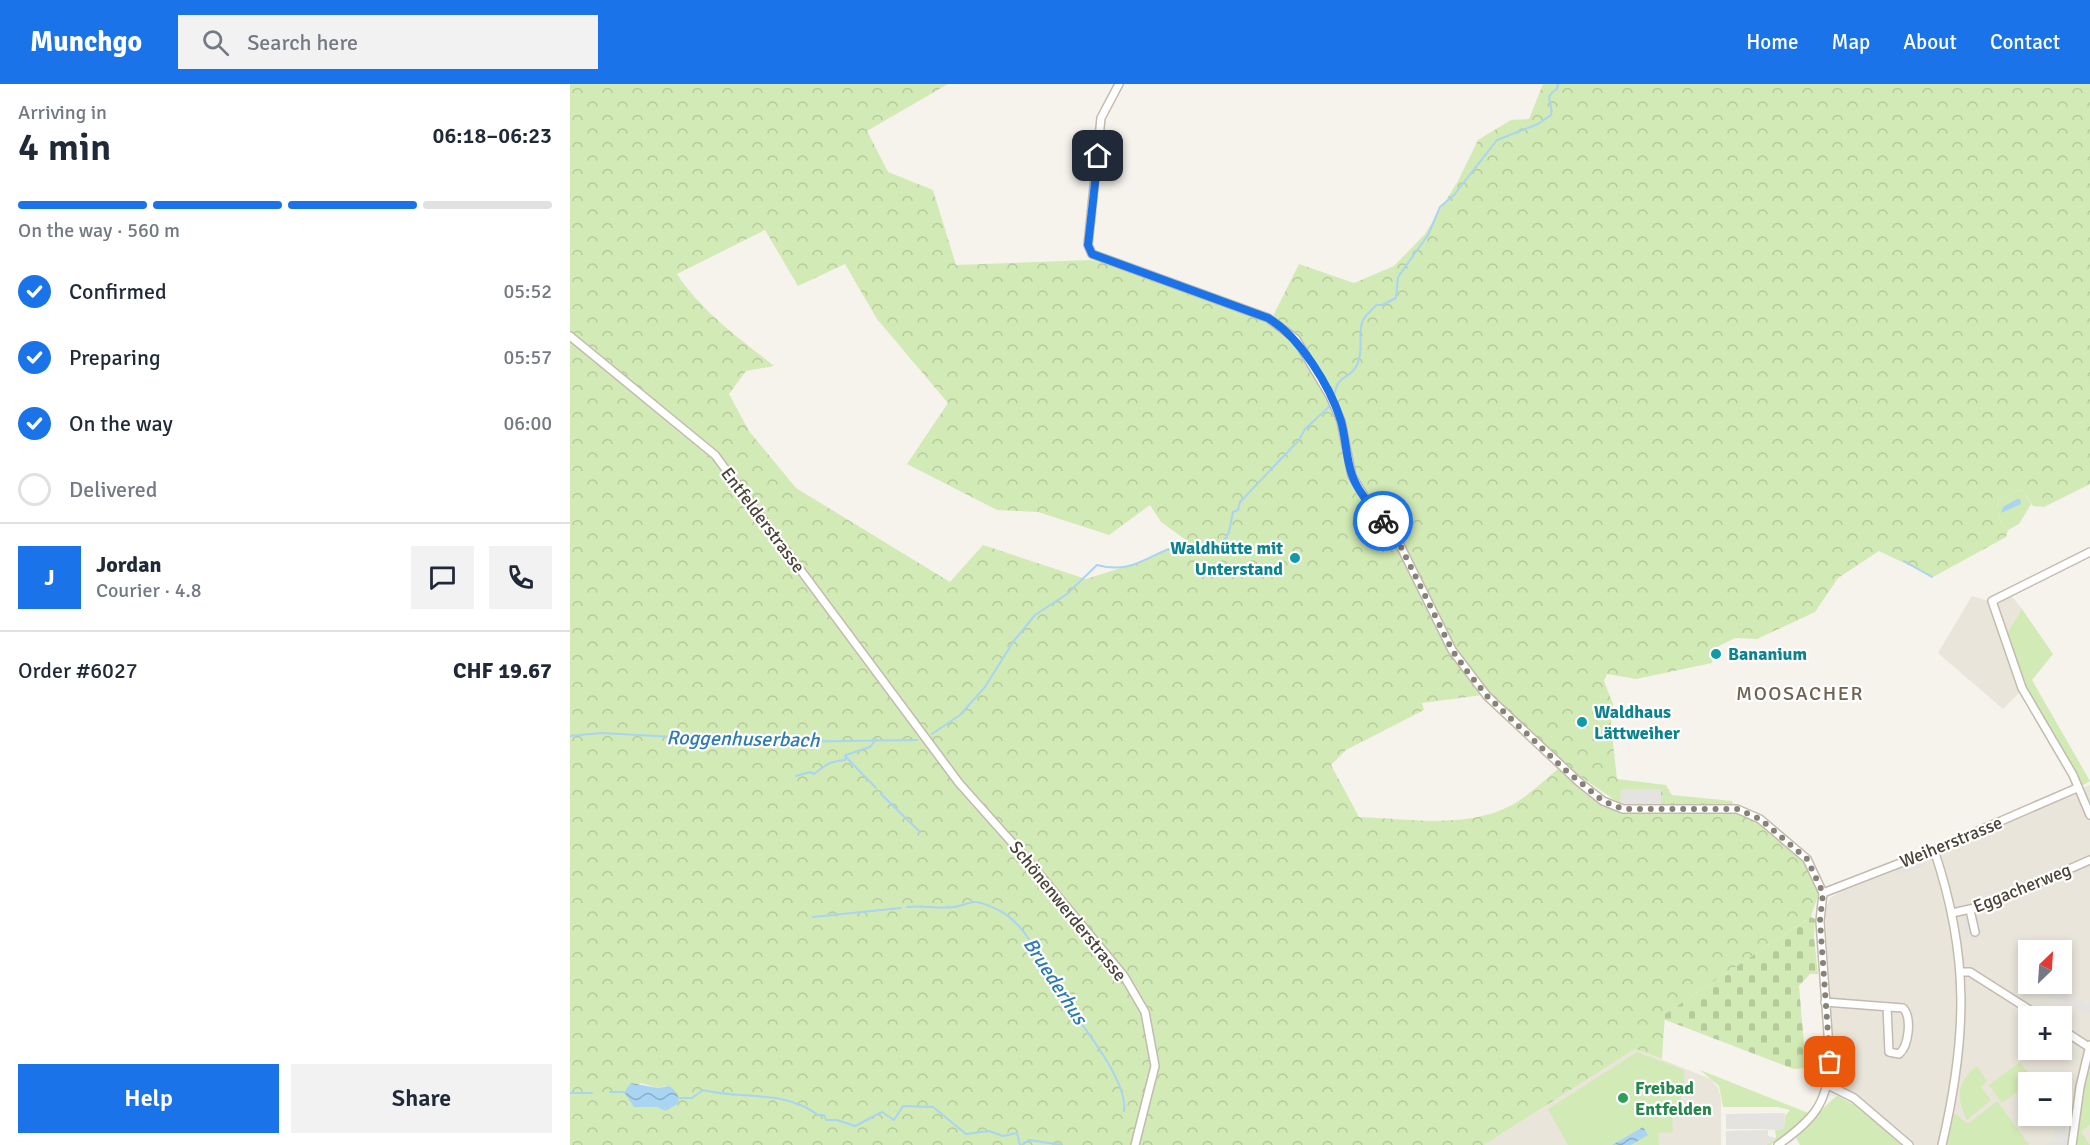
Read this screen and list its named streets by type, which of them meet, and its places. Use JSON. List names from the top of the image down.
{
  "streets": {
    "street": [
      "Entfelderstrasse",
      "Weiherstrasse",
      "Eggacherweg",
      "Schönenwerderstrasse"
    ]
  },
  "crossings": [
    ["Entfelderstrasse", "Schönenwerderstrasse"]
  ],
  "districts": ["MOOSACHER"],
  "water": ["Roggenhuserbach", "Bruederhus"],
  "places": [
    "Waldhütte mit Unterstand",
    "Bananium",
    "Waldhaus Lättweiher",
    "Freibad Entfelden"
  ],
  "north": "top right",
  "page": {
    "header": "Munchgo",
    "search": "Search here",
    "nav": [
      "Home",
      "Map",
      "About",
      "Contact"
    ],
    "heading": ["4 min", "Arriving in", "06:18–06:23"],
    "panel": [
      "Jordan",
      "Courier · 4.8",
      "Order #6027",
      "CHF 19.67"
    ],
    "bar": "On the way · 560 m",
    "list": [
      ["Confirmed", "05:52"],
      ["Preparing", "05:57"],
      ["On the way", "06:00"],
      "Delivered"
    ],
    "round": "J",
    "map_buttons": ["+", "−"],
    "buttons": ["Help", "Share"]
  }
}
